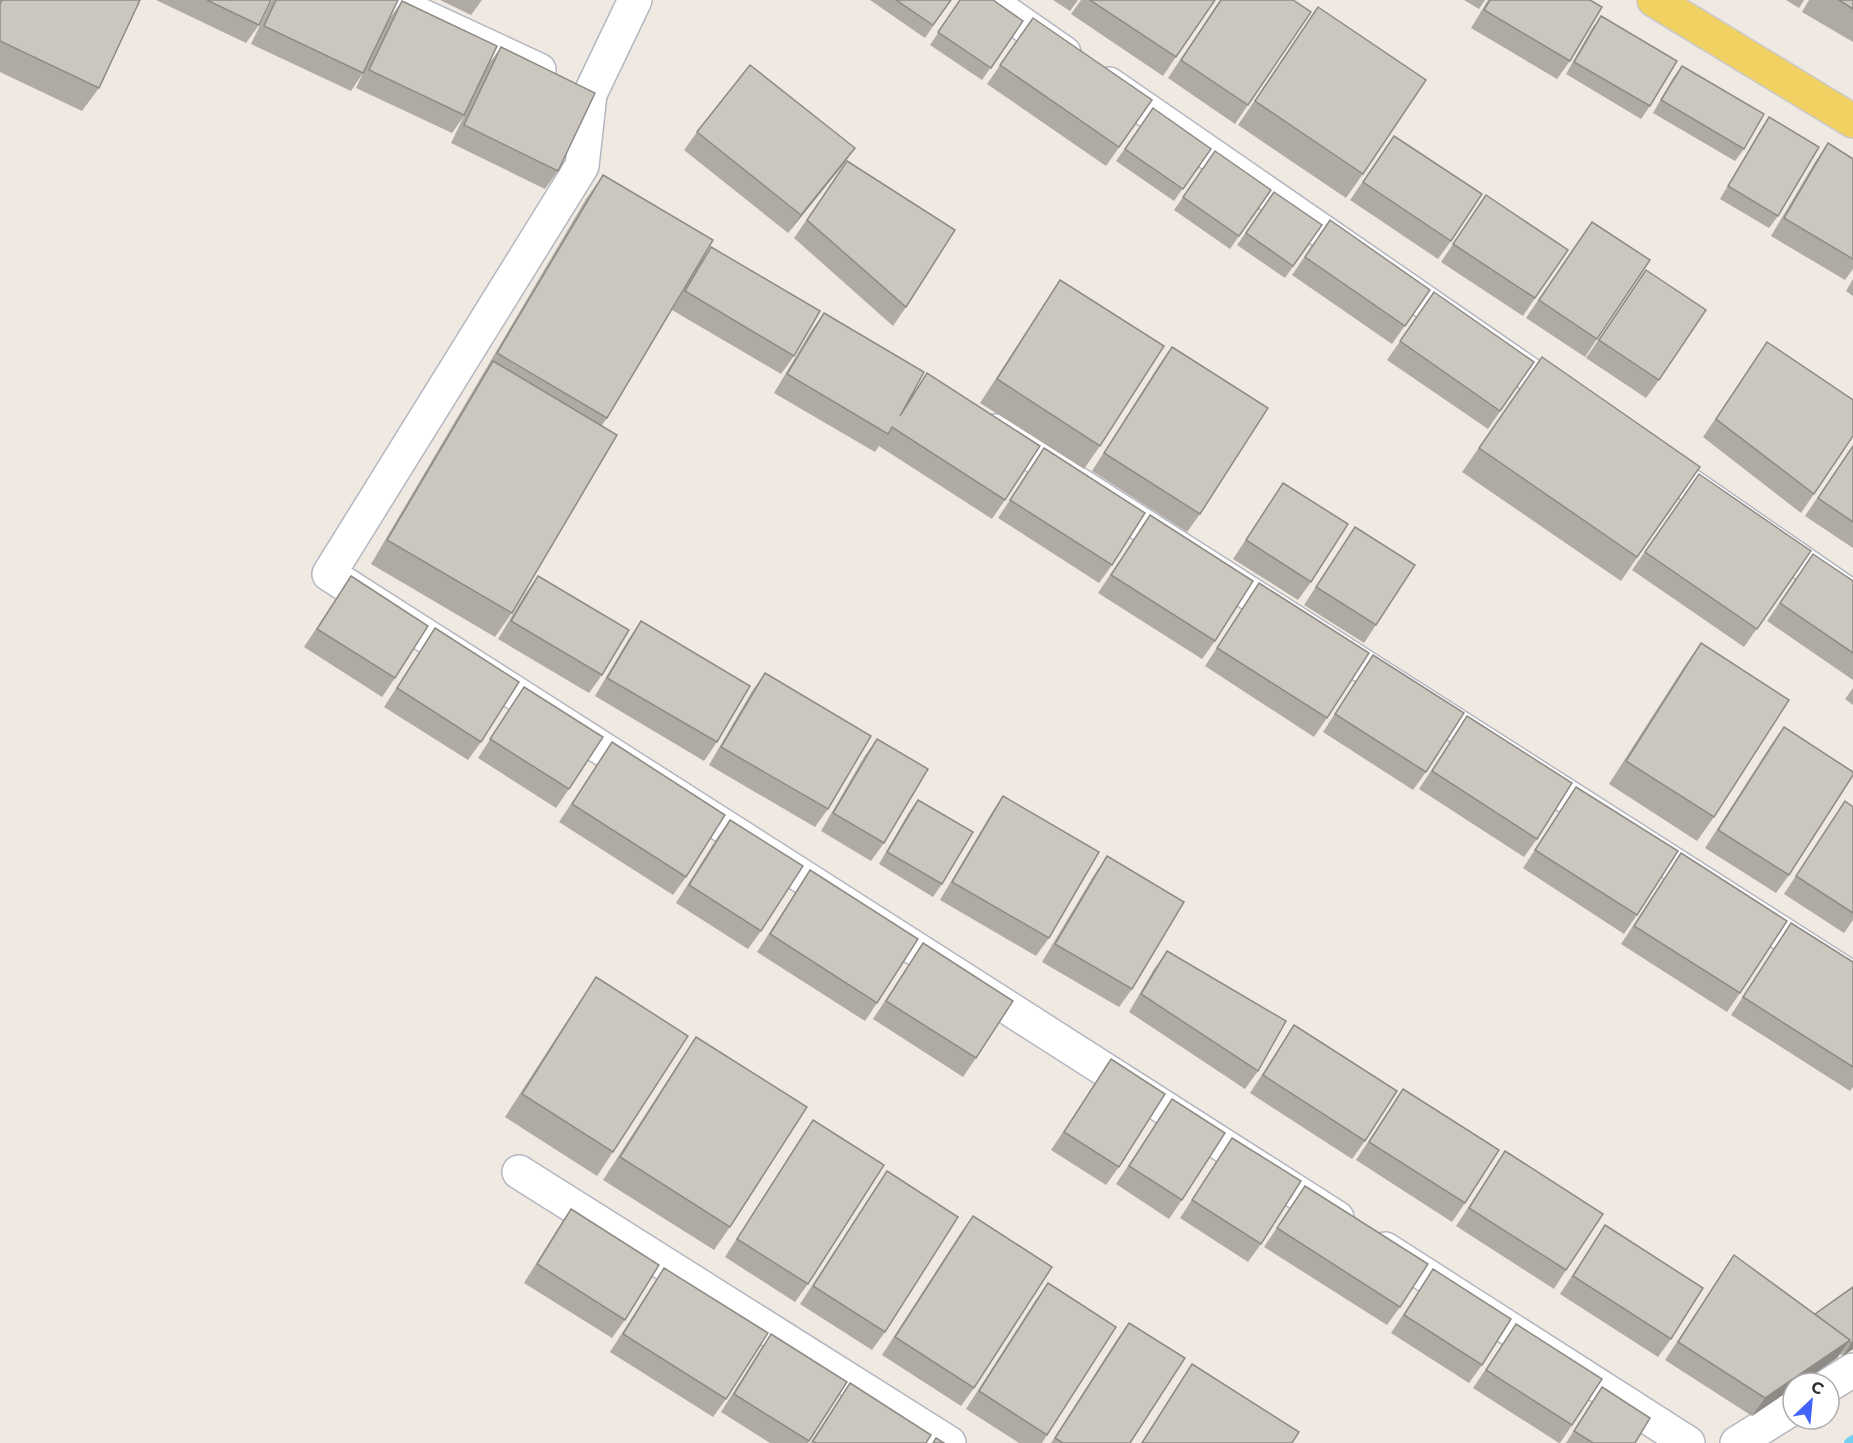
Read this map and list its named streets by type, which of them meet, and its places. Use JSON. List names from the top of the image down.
{
  "north": "top right"
}
